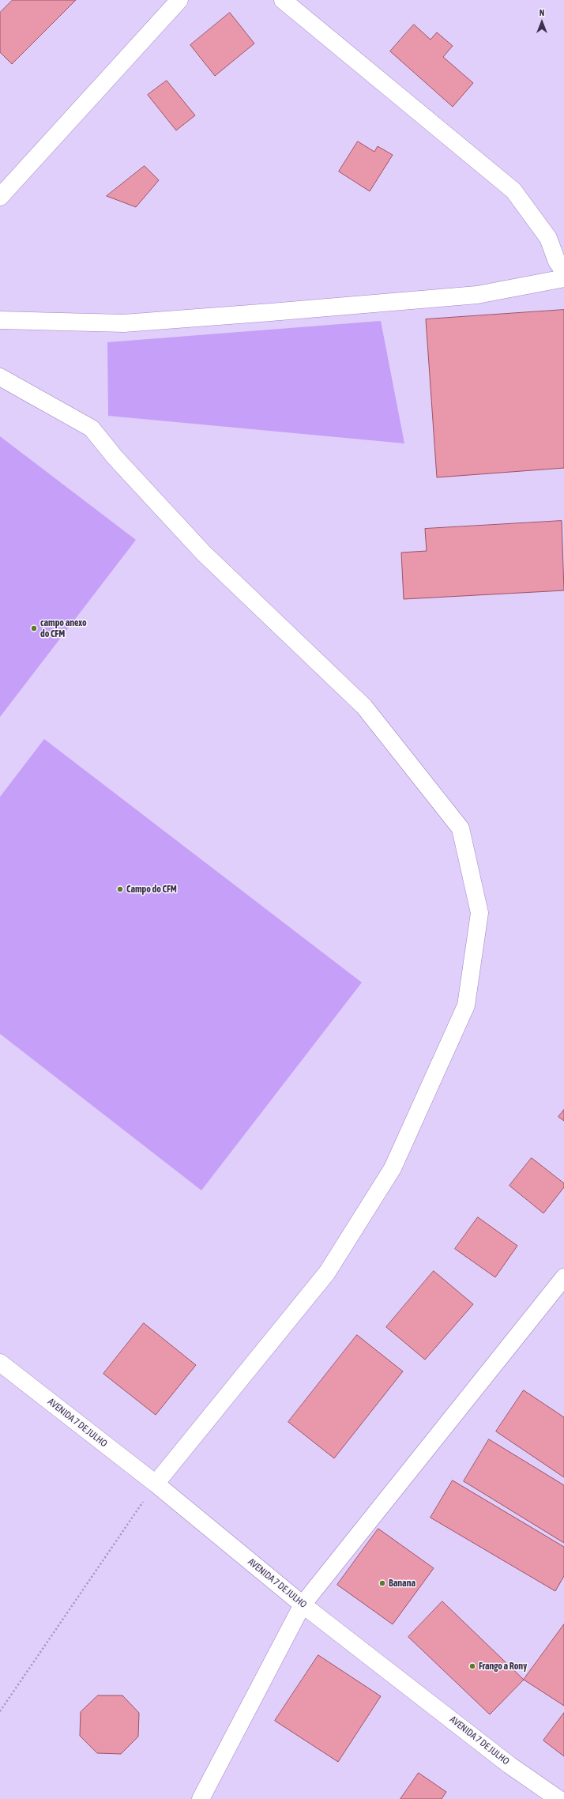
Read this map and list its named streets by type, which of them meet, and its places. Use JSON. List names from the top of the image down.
{
  "streets": {
    "street": ["AVENIDA 7 DE JULHO"]
  },
  "places": [
    "campo anexo do CFM",
    "Campo do CFM",
    "Banana",
    "Frango a Rony"
  ],
  "north": "top"
}
